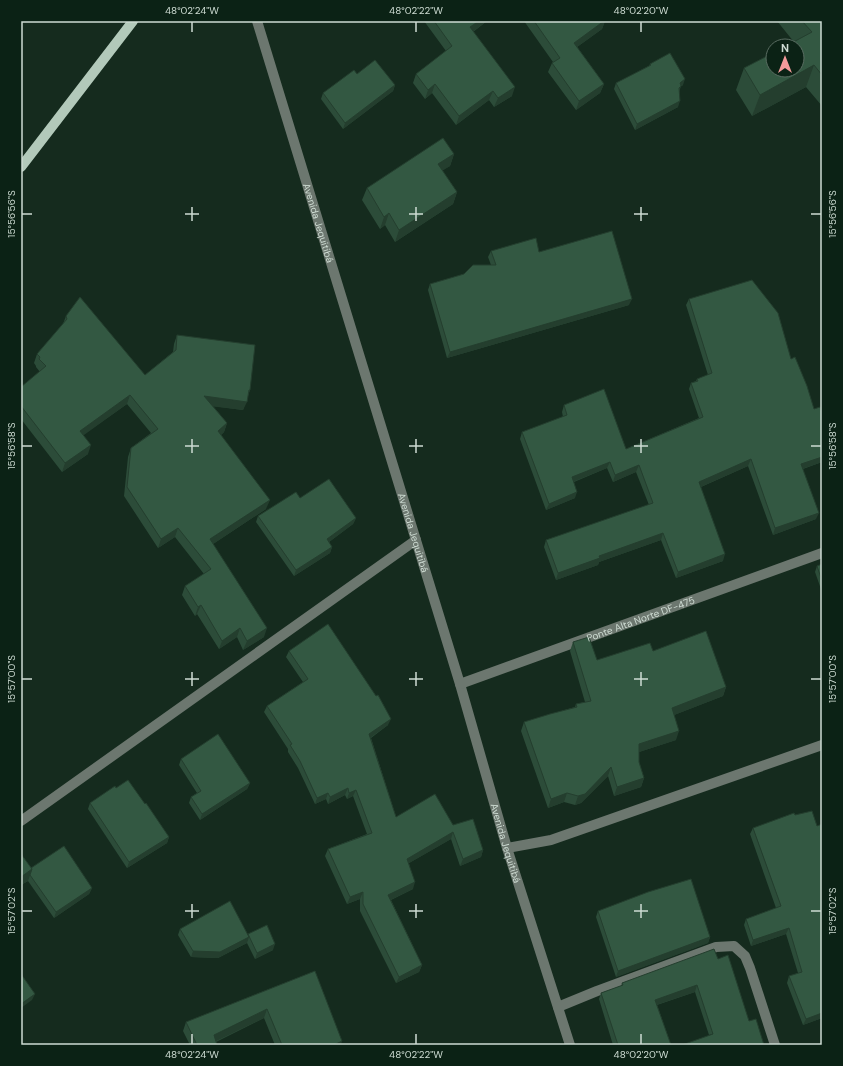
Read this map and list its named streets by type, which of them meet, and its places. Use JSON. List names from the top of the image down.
{
  "streets": {
    "street": ["Avenida Jequitibá", "Ponte Alta Norte DF-475"]
  },
  "crossings": [
    ["Avenida Jequitibá", "Ponte Alta Norte DF-475"]
  ],
  "north": "top",
  "coordinates": [
    "48°02'24\"W",
    "48°02'22\"W",
    "48°02'20\"W",
    "15°56'56\"S",
    "15°56'58\"S",
    "15°57'00\"S",
    "15°57'02\"S"
  ]
}
